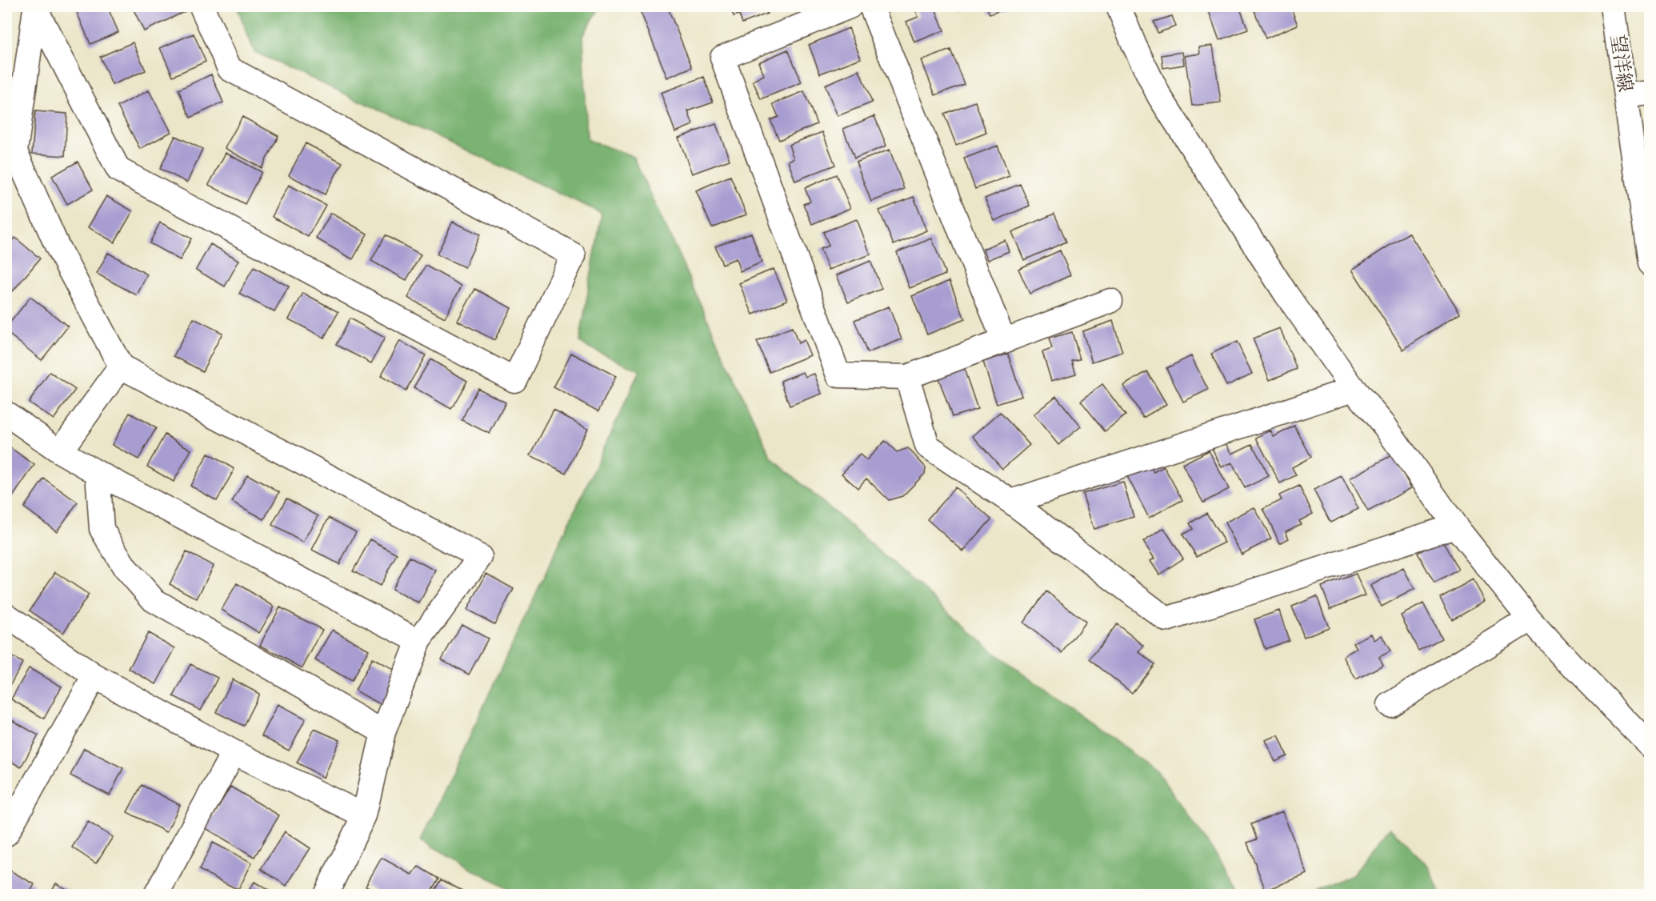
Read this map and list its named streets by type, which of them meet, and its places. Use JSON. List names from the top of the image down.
{
  "streets": {
    "street": ["望洋線"]
  }
}
